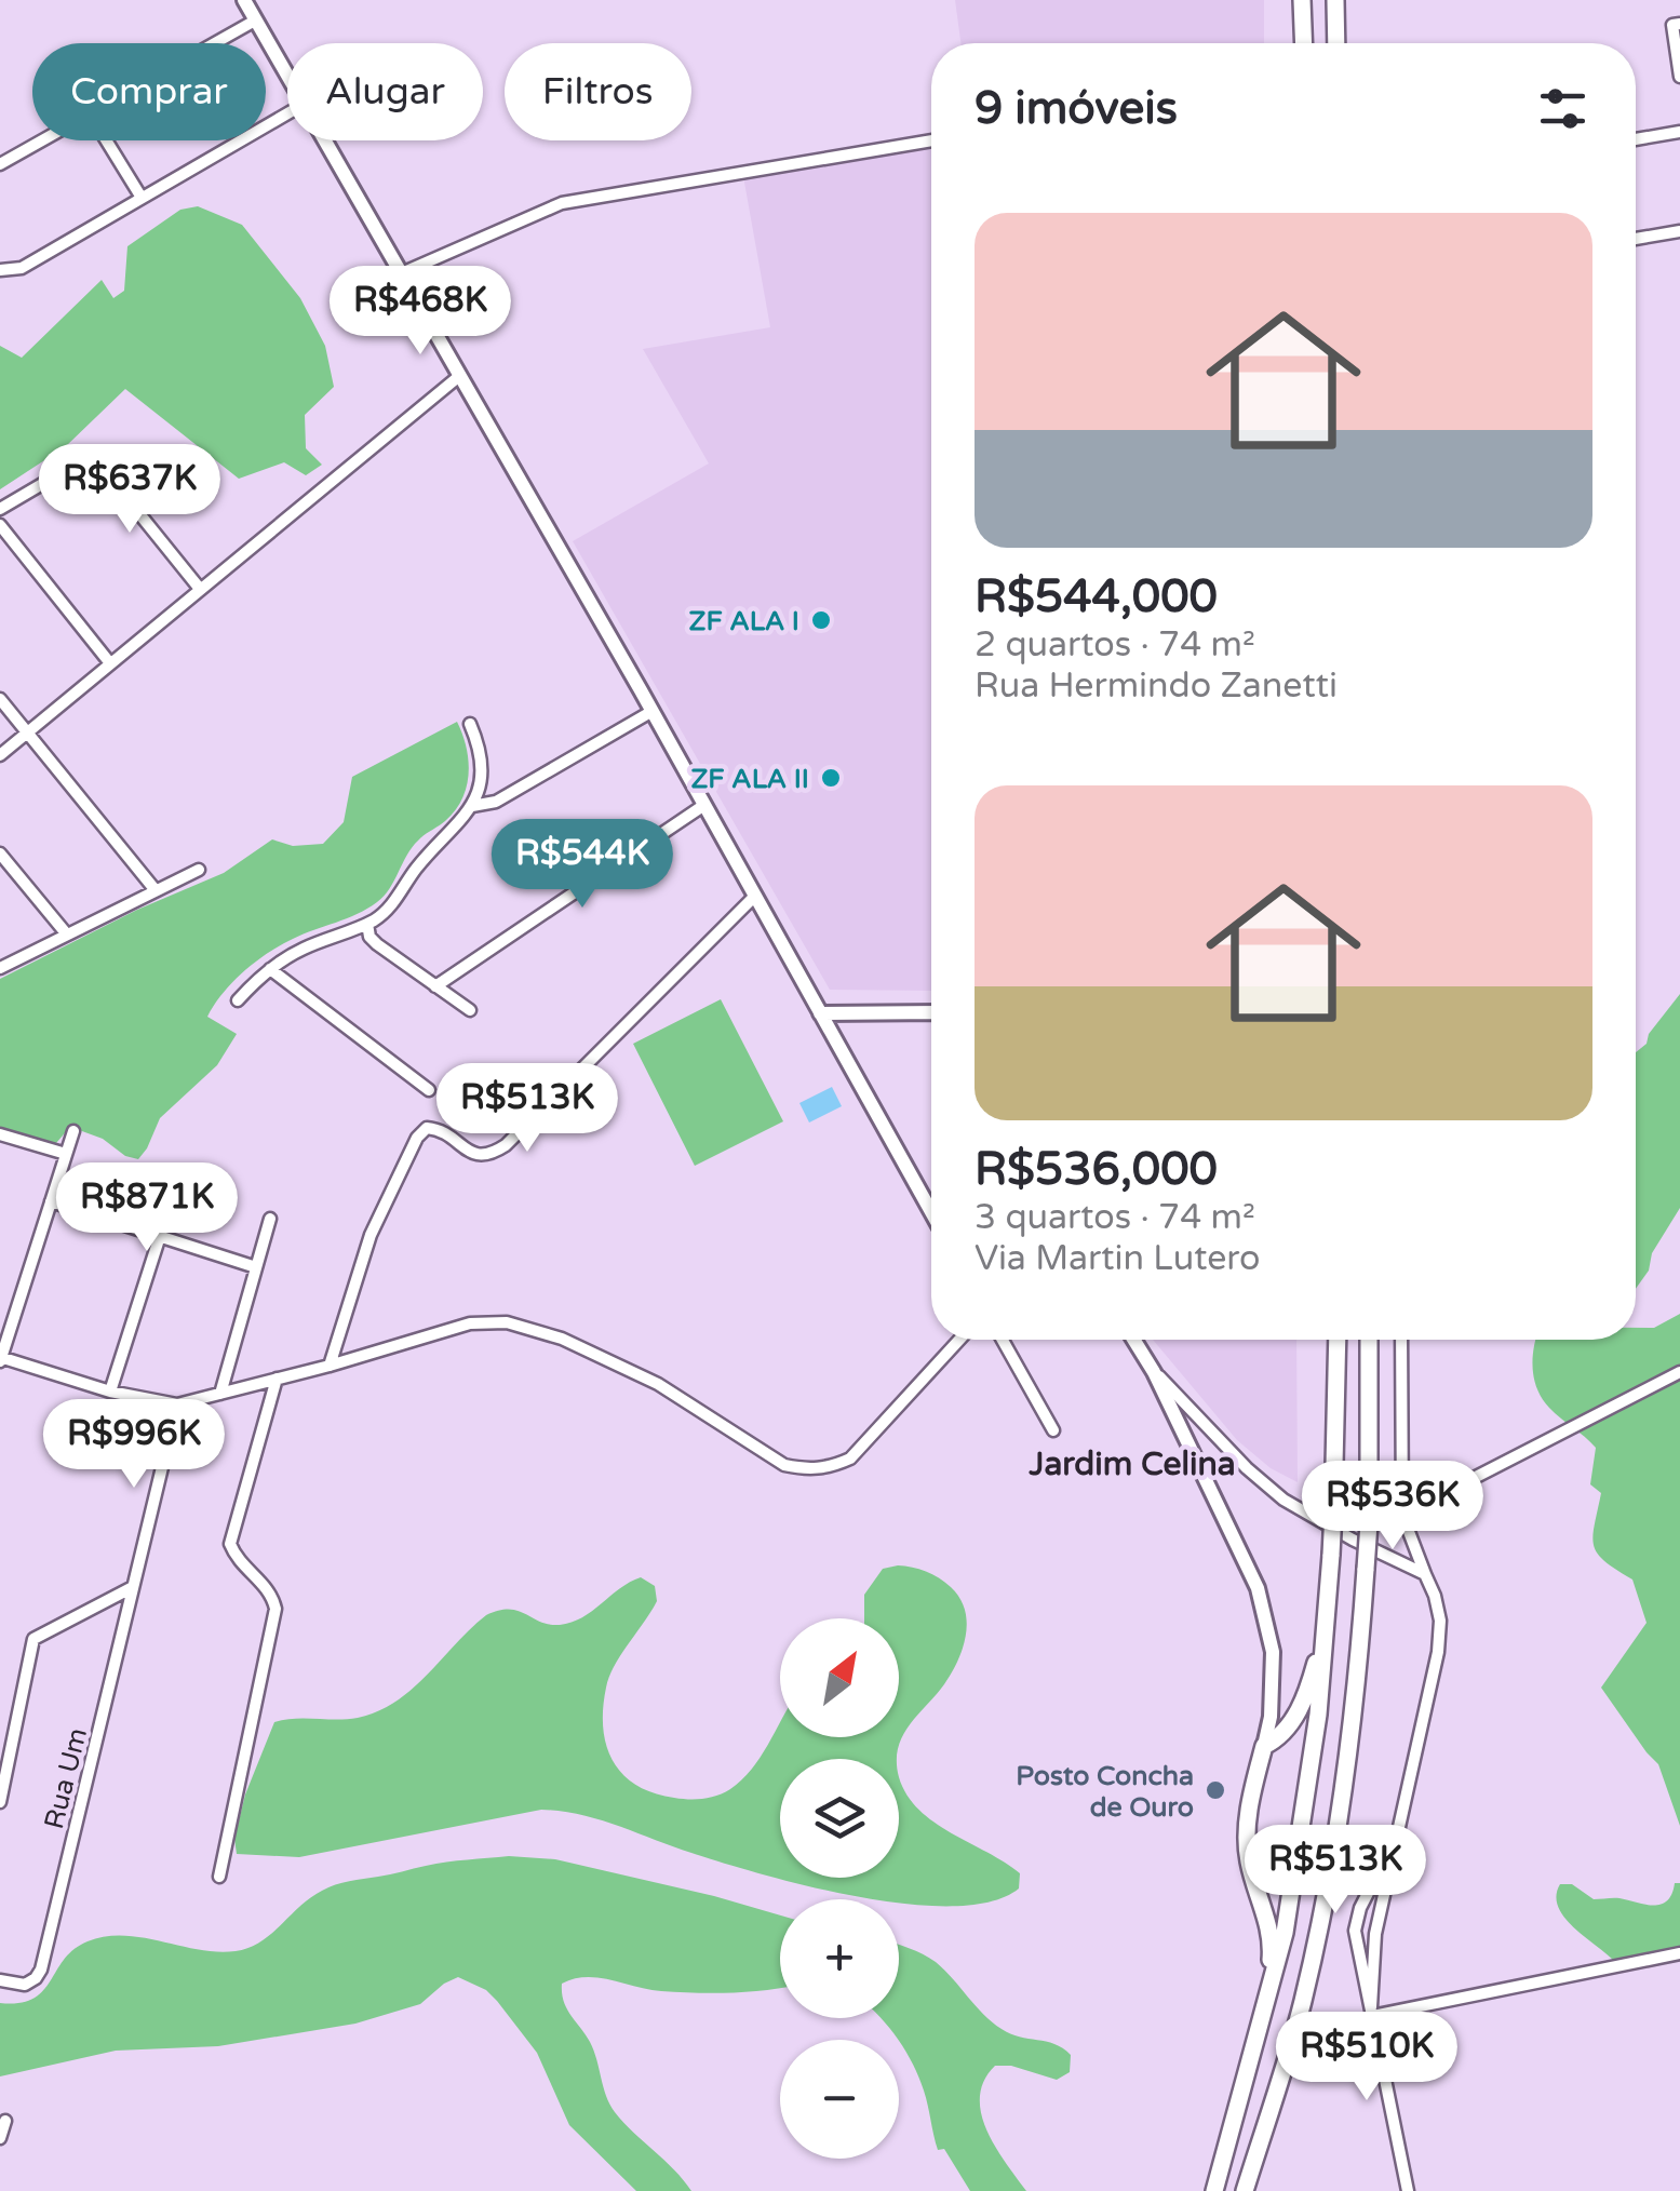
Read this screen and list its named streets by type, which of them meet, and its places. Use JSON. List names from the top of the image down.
{
  "streets": {
    "street": ["Rua Um"]
  },
  "districts": ["Jardim Celina"],
  "places": ["ZF ALA I", "ZF ALA II", "Posto Concha de Ouro"],
  "north": "top right",
  "page": {
    "chip": ["Comprar", "Alugar", "Filtros"],
    "heading": "9 imóveis",
    "list": [
      {
        "name": "R$544,000",
        "note": "2 quartos · 74 m² · Rua Hermindo Zanetti"
      },
      {
        "name": "R$536,000",
        "note": "3 quartos · 74 m² · Via Martin Lutero"
      }
    ],
    "price": [
      "R$468K",
      "R$637K",
      "R$544K",
      "R$513K",
      "R$871K",
      "R$996K",
      "R$536K",
      "R$513K",
      "R$510K"
    ],
    "map_buttons": ["+", "−"]
  }
}
